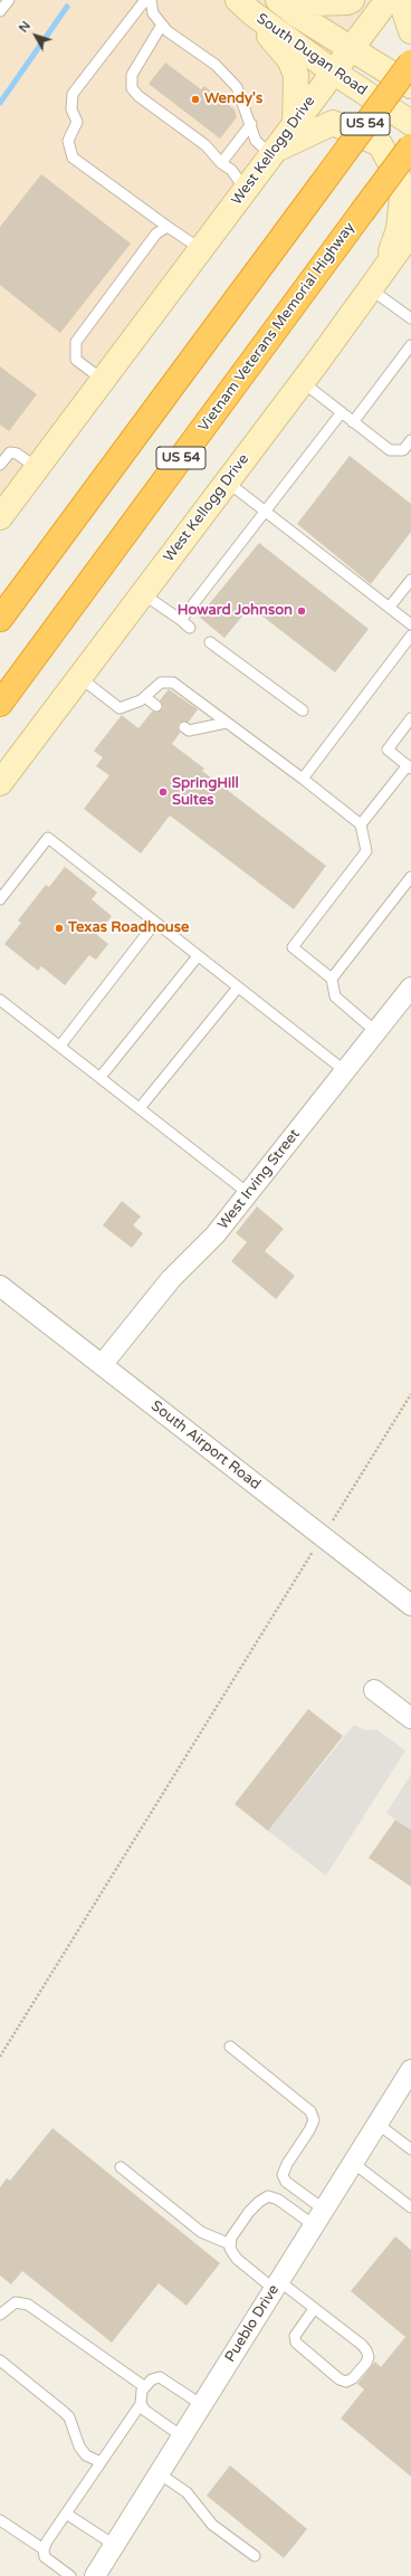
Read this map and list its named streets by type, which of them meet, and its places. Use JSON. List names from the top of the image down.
{
  "streets": {
    "highway": ["US 54", "Vietnam Veterans Memorial Highway"],
    "main road": ["South Dugan Road", "West Kellogg Drive"],
    "street": ["West Irving Street", "South Airport Road", "Pueblo Drive"]
  },
  "crossings": [
    ["South Dugan Road", "West Kellogg Drive"],
    ["West Irving Street", "South Airport Road"]
  ],
  "places": [
    "Wendy's",
    "Howard Johnson",
    "SpringHill Suites",
    "Texas Roadhouse"
  ],
  "north": "top left"
}
